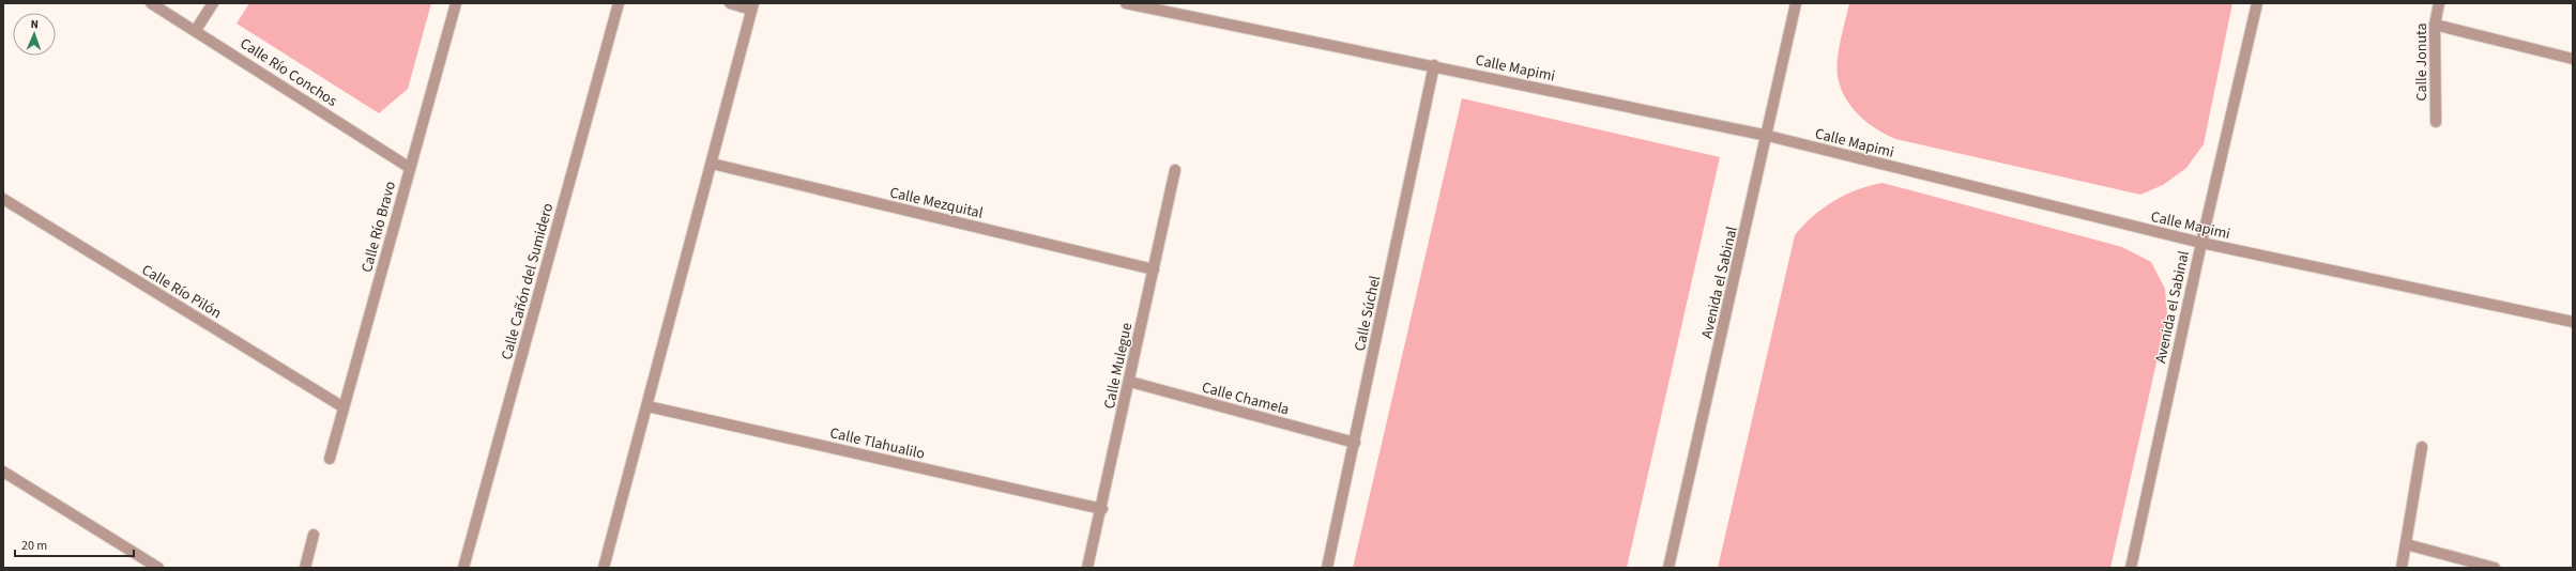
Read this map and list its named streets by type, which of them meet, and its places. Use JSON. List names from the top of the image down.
{
  "streets": {
    "street": [
      "Calle Jonuta",
      "Calle Mapimi",
      "Calle Río Conchos",
      "Calle Mezquital",
      "Calle Río Bravo",
      "Calle Cañón del Sumidero",
      "Avenida el Sabinal",
      "Calle Río Pilón",
      "Calle Súchel",
      "Calle Mulegue",
      "Calle Chamela",
      "Calle Tlahualilo"
    ]
  },
  "crossings": [
    ["Calle Mapimi", "Avenida el Sabinal"],
    ["Calle Mapimi", "Calle Súchel"],
    ["Calle Río Conchos", "Calle Río Bravo"],
    ["Calle Mezquital", "Calle Mulegue"],
    ["Calle Río Bravo", "Calle Río Pilón"],
    ["Calle Súchel", "Calle Chamela"],
    ["Calle Mulegue", "Calle Chamela"],
    ["Calle Mulegue", "Calle Tlahualilo"]
  ],
  "scale_bar": "20 m",
  "north": "top"
}
